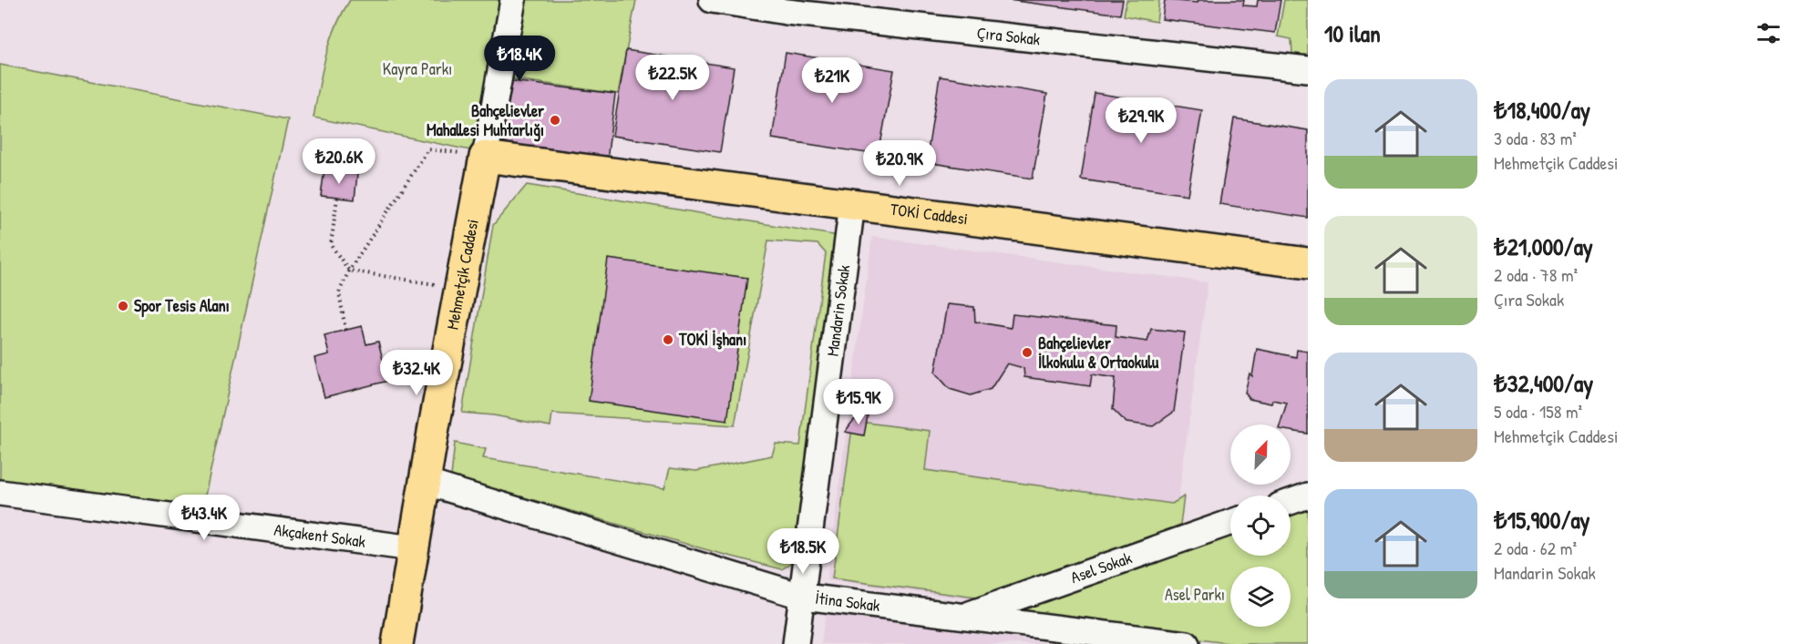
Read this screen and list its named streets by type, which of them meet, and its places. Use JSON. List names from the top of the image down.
{
  "streets": {
    "main road": ["TOKİ Caddesi", "Mehmetçik Caddesi"],
    "street": [
      "Çıra Sokak",
      "Mandarin Sokak",
      "Akçakent Sokak",
      "Asel Sokak",
      "İtina Sokak"
    ]
  },
  "crossings": [
    ["TOKİ Caddesi", "Mehmetçik Caddesi"],
    ["TOKİ Caddesi", "Mandarin Sokak"],
    ["Mehmetçik Caddesi", "Akçakent Sokak"],
    ["Mehmetçik Caddesi", "İtina Sokak"],
    ["Mandarin Sokak", "İtina Sokak"],
    ["Asel Sokak", "İtina Sokak"]
  ],
  "parks": ["Kayra Parkı", "Asel Parkı"],
  "places": [
    "Bahçelievler Mahallesi Muhtarlığı",
    "Spor Tesis Alanı",
    "TOKİ İşhanı",
    "Bahçelievler İlkokulu & Ortaokulu"
  ],
  "north": "top right",
  "page": {
    "heading": "10 ilan",
    "price": [
      "₺18.4K",
      "₺22.5K",
      "₺21K",
      "₺29.9K",
      "₺20.6K",
      "₺20.9K",
      "₺32.4K",
      "₺15.9K",
      "₺43.4K",
      "₺18.5K"
    ],
    "list": [
      {
        "name": "₺18,400/ay",
        "note": "3 oda · 83 m² · Mehmetçik Caddesi"
      },
      {
        "name": "₺21,000/ay",
        "note": "2 oda · 78 m² · Çıra Sokak"
      },
      {
        "name": "₺32,400/ay",
        "note": "5 oda · 158 m² · Mehmetçik Caddesi"
      },
      {
        "name": "₺15,900/ay",
        "note": "2 oda · 62 m² · Mandarin Sokak"
      }
    ]
  }
}
